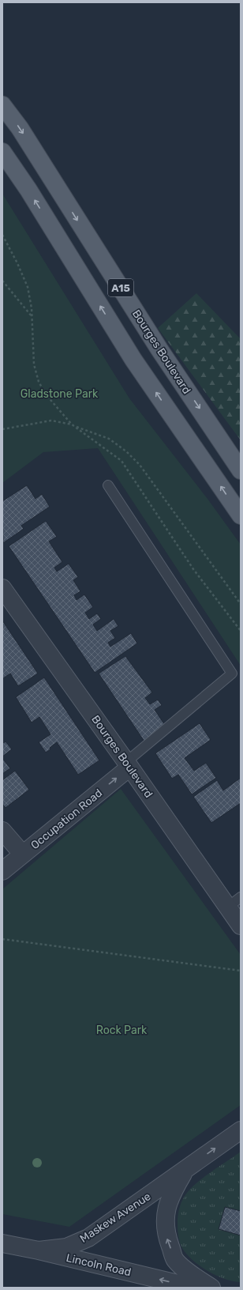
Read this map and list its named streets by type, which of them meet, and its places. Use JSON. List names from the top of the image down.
{
  "streets": {
    "main road": ["A15", "Bourges Boulevard"],
    "street": ["Occupation Road", "Maskew Avenue", "Lincoln Road"]
  },
  "crossings": [
    ["Bourges Boulevard", "Occupation Road"],
    ["Maskew Avenue", "Lincoln Road"]
  ],
  "one_way": ["Occupation Road", "Lincoln Road"],
  "parks": ["Gladstone Park", "Rock Park"]
}
